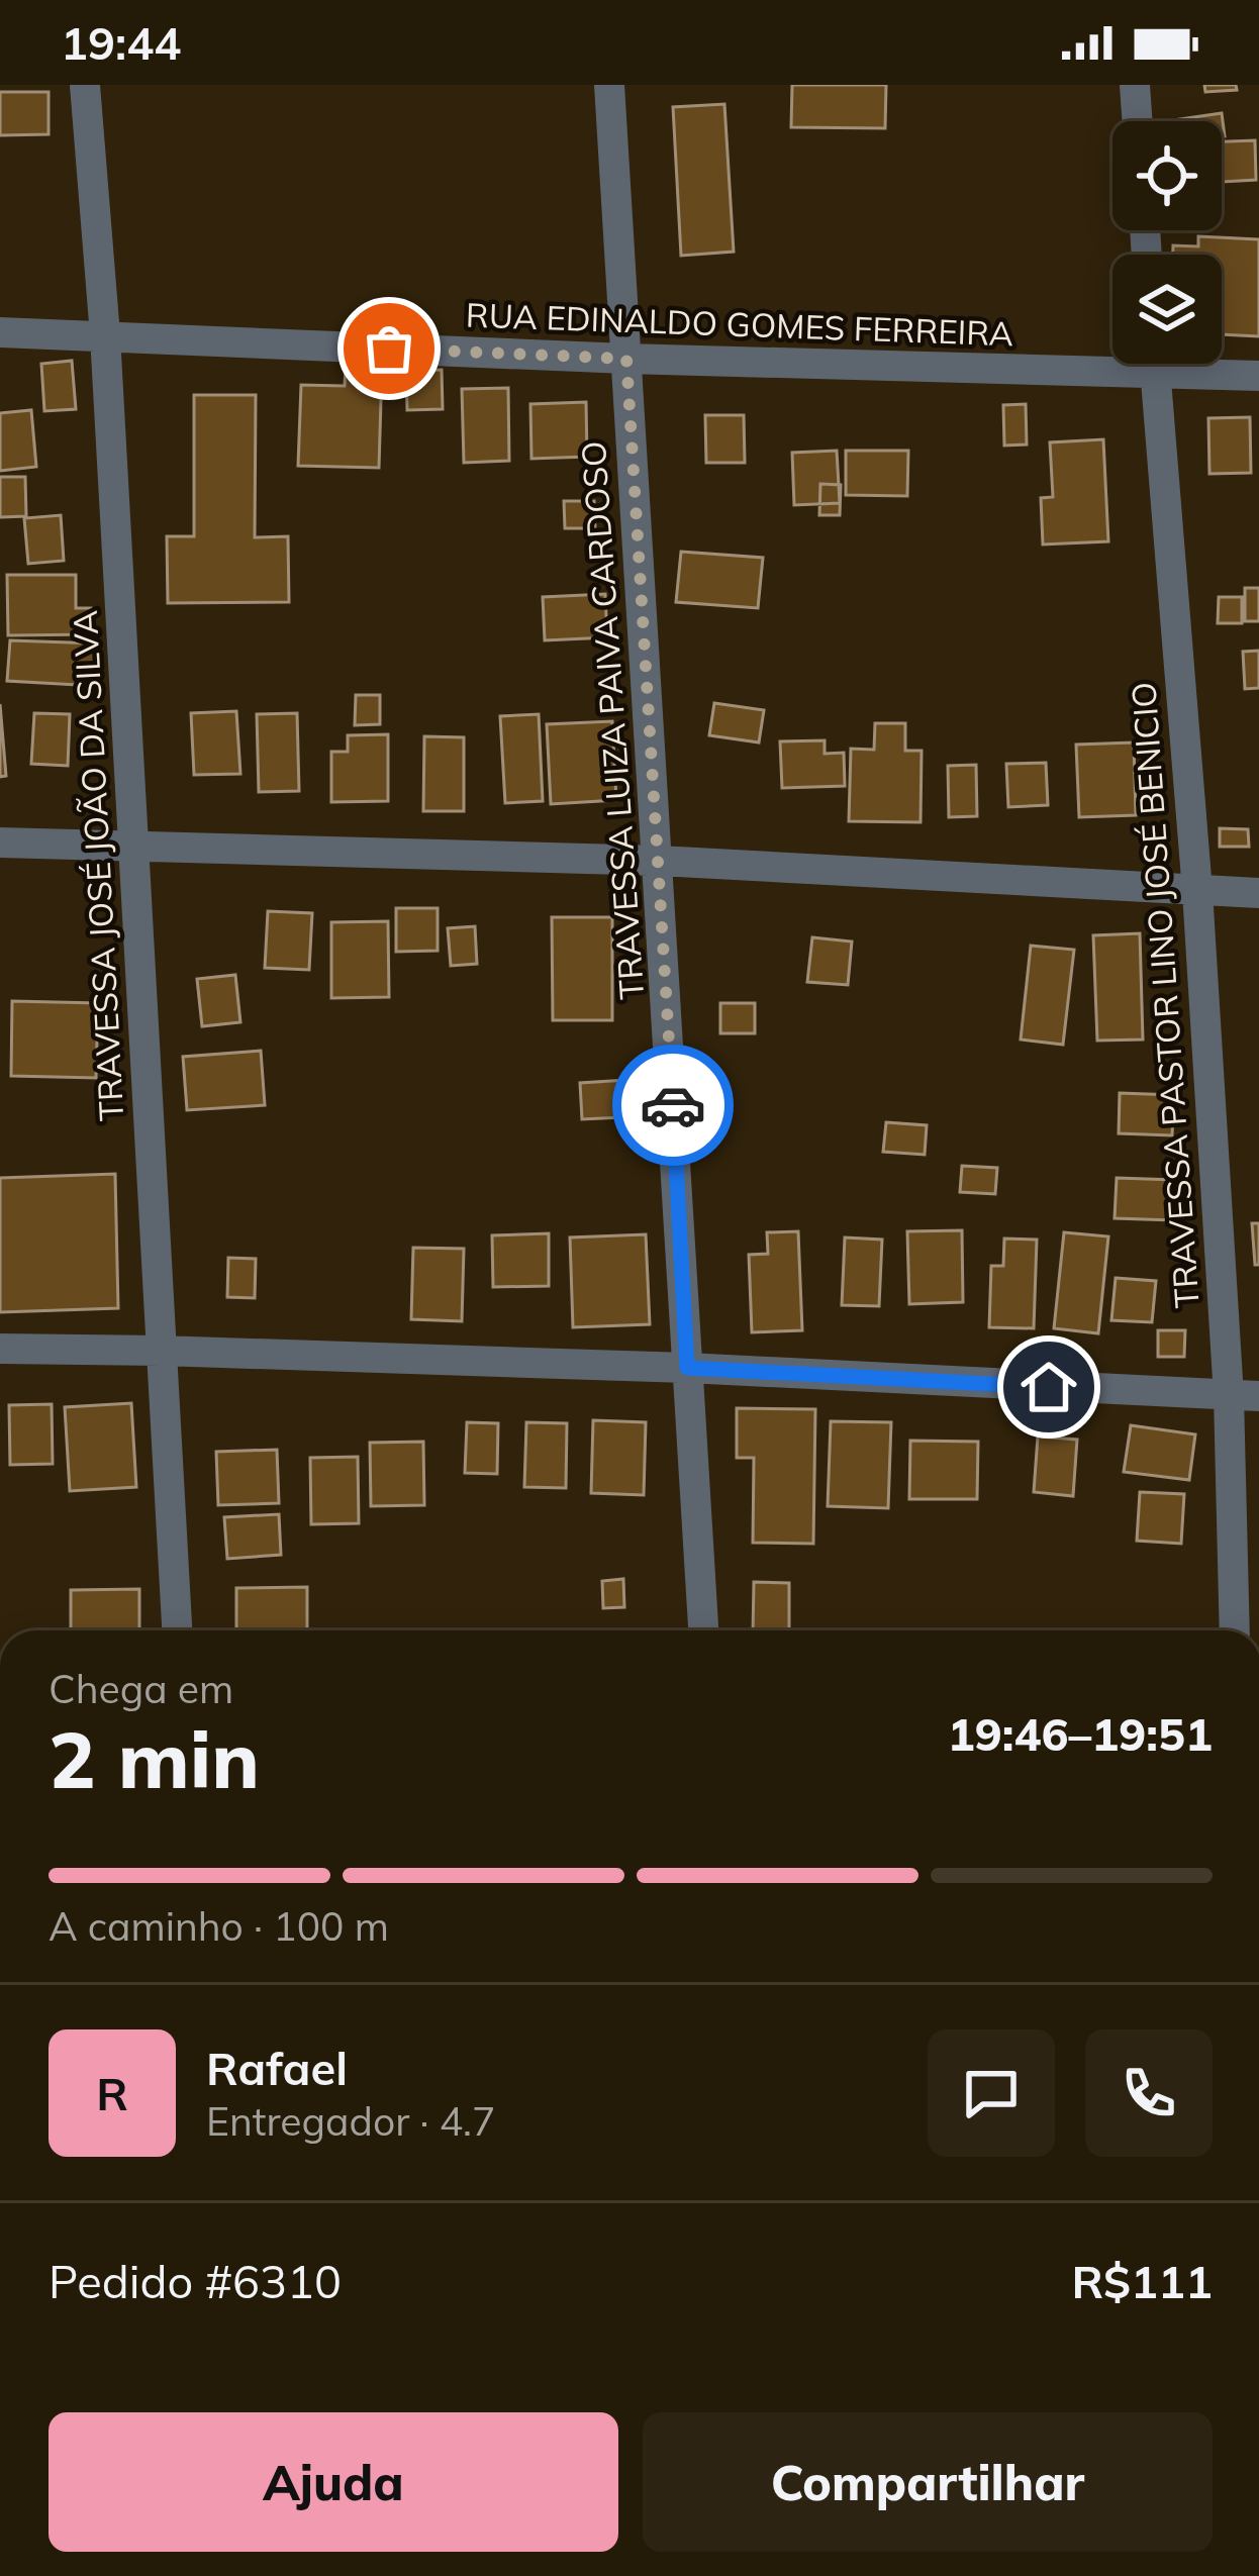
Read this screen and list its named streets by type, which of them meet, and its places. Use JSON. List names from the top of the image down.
{
  "streets": {
    "street": [
      "RUA EDINALDO GOMES FERREIRA",
      "TRAVESSA LUIZA PAIVA CARDOSO",
      "TRAVESSA JOSÉ JOÃO DA SILVA",
      "TRAVESSA PASTOR LINO JOSÉ BENICIO"
    ]
  },
  "crossings": [
    ["RUA EDINALDO GOMES FERREIRA", "TRAVESSA LUIZA PAIVA CARDOSO"],
    ["RUA EDINALDO GOMES FERREIRA", "TRAVESSA JOSÉ JOÃO DA SILVA"]
  ],
  "page": {
    "status": "19:44",
    "heading": ["2 min", "Chega em", "19:46–19:51"],
    "panel": [
      "Rafael",
      "Entregador · 4.7",
      "Pedido #6310",
      "R$111"
    ],
    "bar": "A caminho · 100 m",
    "round": "R",
    "buttons": ["Ajuda", "Compartilhar"]
  }
}
